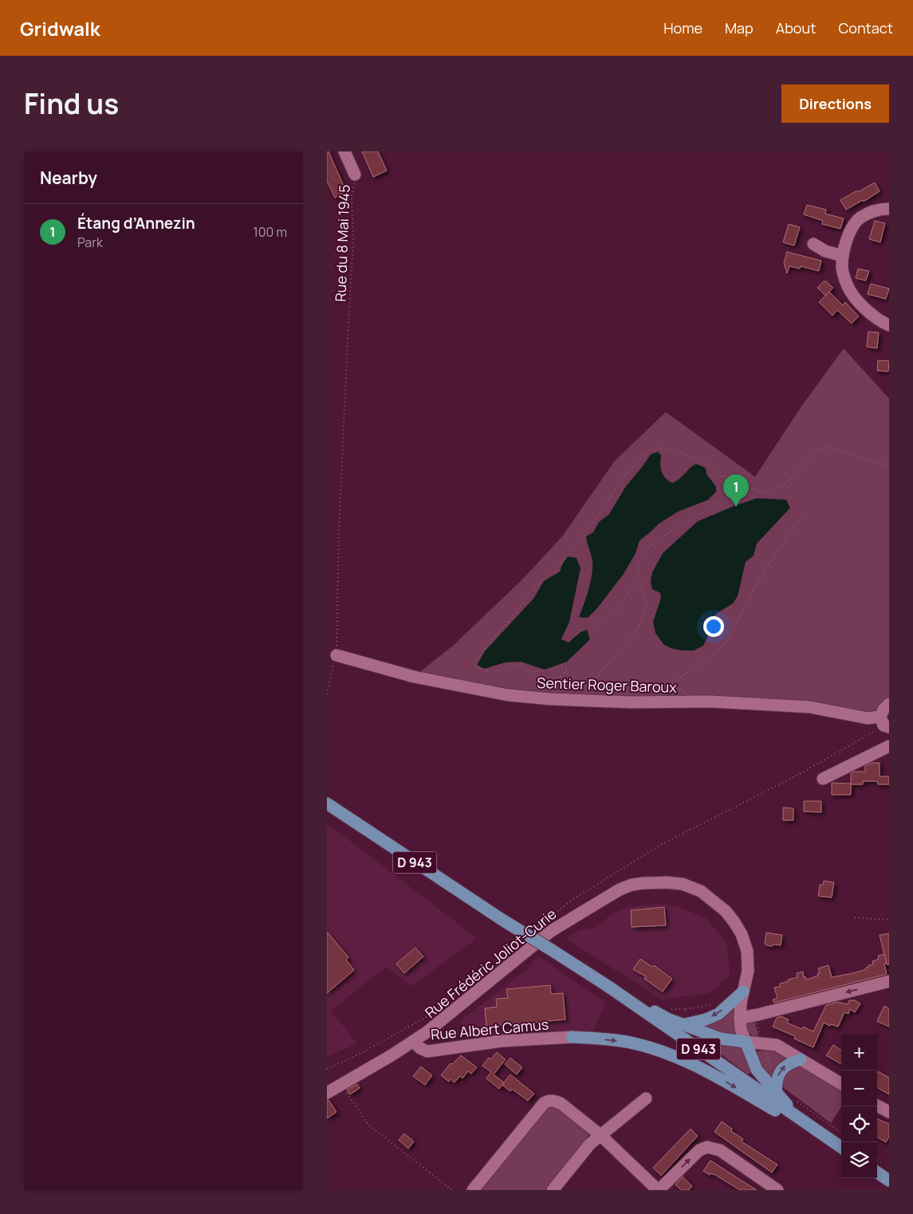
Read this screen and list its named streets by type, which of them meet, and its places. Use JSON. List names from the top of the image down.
{
  "streets": {
    "main road": ["D 943"],
    "street": ["Sentier Roger Baroux", "Rue Frédéric Joliot-Curie", "Rue Albert Camus"],
    "path": ["Rue du 8 Mai 1945"]
  },
  "crossings": [
    ["Rue du 8 Mai 1945", "Sentier Roger Baroux"],
    ["Rue Frédéric Joliot-Curie", "Rue Albert Camus"]
  ],
  "page": {
    "header": "Gridwalk",
    "nav": [
      "Home",
      "Map",
      "About",
      "Contact"
    ],
    "title": "Find us",
    "buttons": "Directions",
    "heading": "Nearby",
    "list": [
      {
        "mark": "1",
        "name": "Étang d’Annezin",
        "note": "Park",
        "value": "100 m"
      }
    ],
    "pins": "1",
    "map_buttons": ["+", "−"]
  }
}
